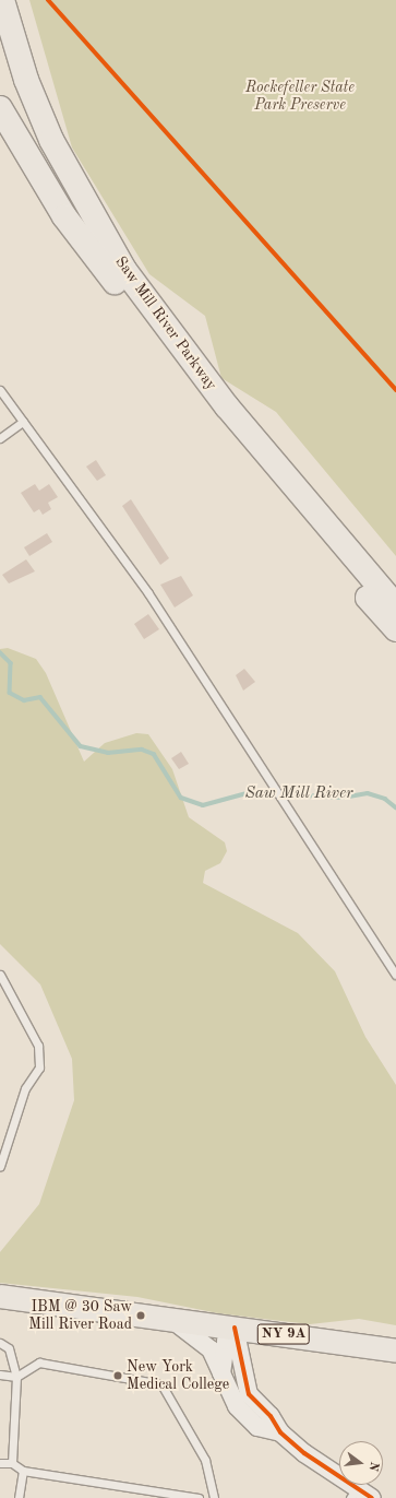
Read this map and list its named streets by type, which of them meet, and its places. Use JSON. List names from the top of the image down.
{
  "streets": {
    "highway": ["Saw Mill River Parkway"],
    "main road": ["NY 9A"]
  },
  "water": ["Saw Mill River"],
  "parks": ["Rockefeller State Park Preserve"],
  "places": ["IBM @ 30 Saw Mill River Road", "New York Medical College"],
  "north": "right"
}
